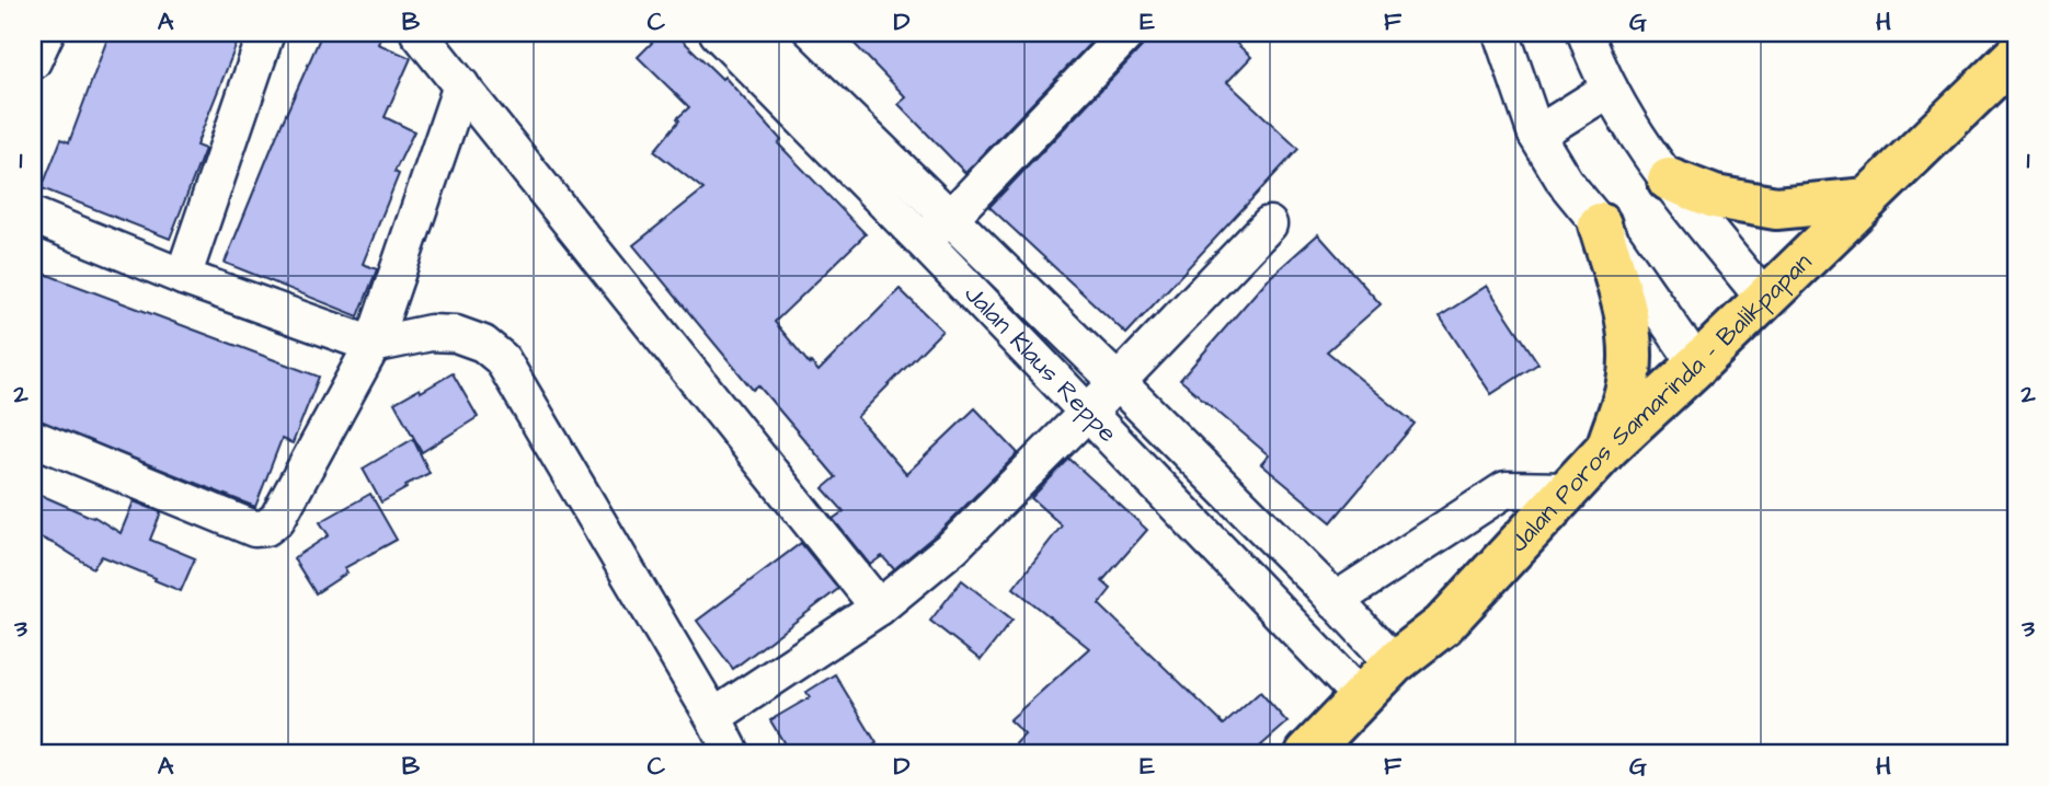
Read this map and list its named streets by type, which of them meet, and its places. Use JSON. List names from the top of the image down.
{
  "streets": {
    "highway": ["Jalan Poros Samarinda - Balikpapan"],
    "street": ["Jalan Klaus Reppe"]
  },
  "crossings": [
    ["Jalan Klaus Reppe", "Jalan Poros Samarinda - Balikpapan"]
  ],
  "grid": {
    "columns": [
      "A",
      "B",
      "C",
      "D",
      "E",
      "F",
      "G",
      "H"
    ],
    "rows": ["1", "2", "3"]
  }
}
